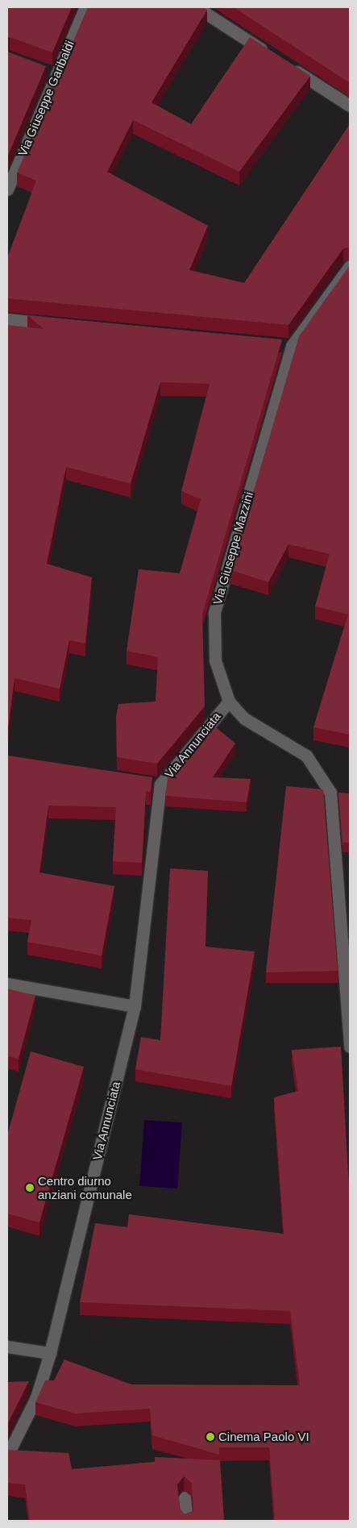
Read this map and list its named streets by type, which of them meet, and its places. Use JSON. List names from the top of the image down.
{
  "streets": {
    "street": ["Via Giuseppe Garibaldi", "Via Giuseppe Mazzini", "Via Annunciata"]
  },
  "crossings": [
    ["Via Giuseppe Mazzini", "Via Annunciata"]
  ],
  "places": ["Centro diurno anziani comunale", "Cinema Paolo VI"]
}
